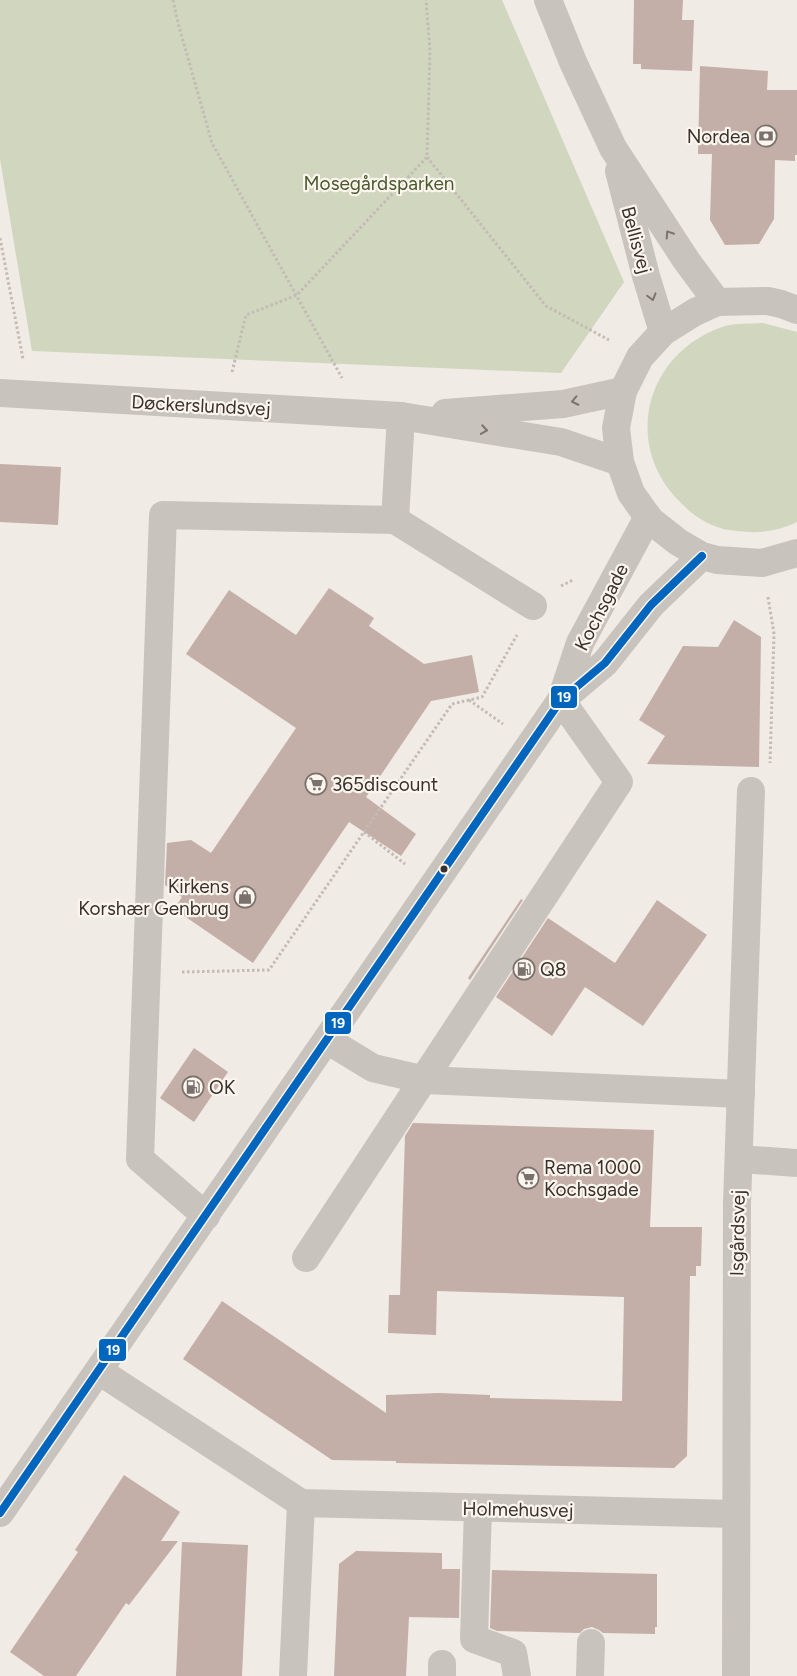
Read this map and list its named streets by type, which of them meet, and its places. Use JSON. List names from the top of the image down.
{
  "streets": {
    "street": [
      "Bellisvej",
      "Døckerslundsvej",
      "Kochsgade",
      "Isgårdsvej",
      "Holmehusvej"
    ]
  },
  "crossings": [
    ["Isgårdsvej", "Holmehusvej"]
  ],
  "parks": ["Mosegårdsparken"],
  "places": {
    "bank": ["Nordea"],
    "supermarket": ["365discount", "Rema 1000 Kochsgade"],
    "shop": ["Kirkens Korshær Genbrug"],
    "fuel station": ["Q8", "OK"]
  },
  "lines": ["transit line 19"]
}
